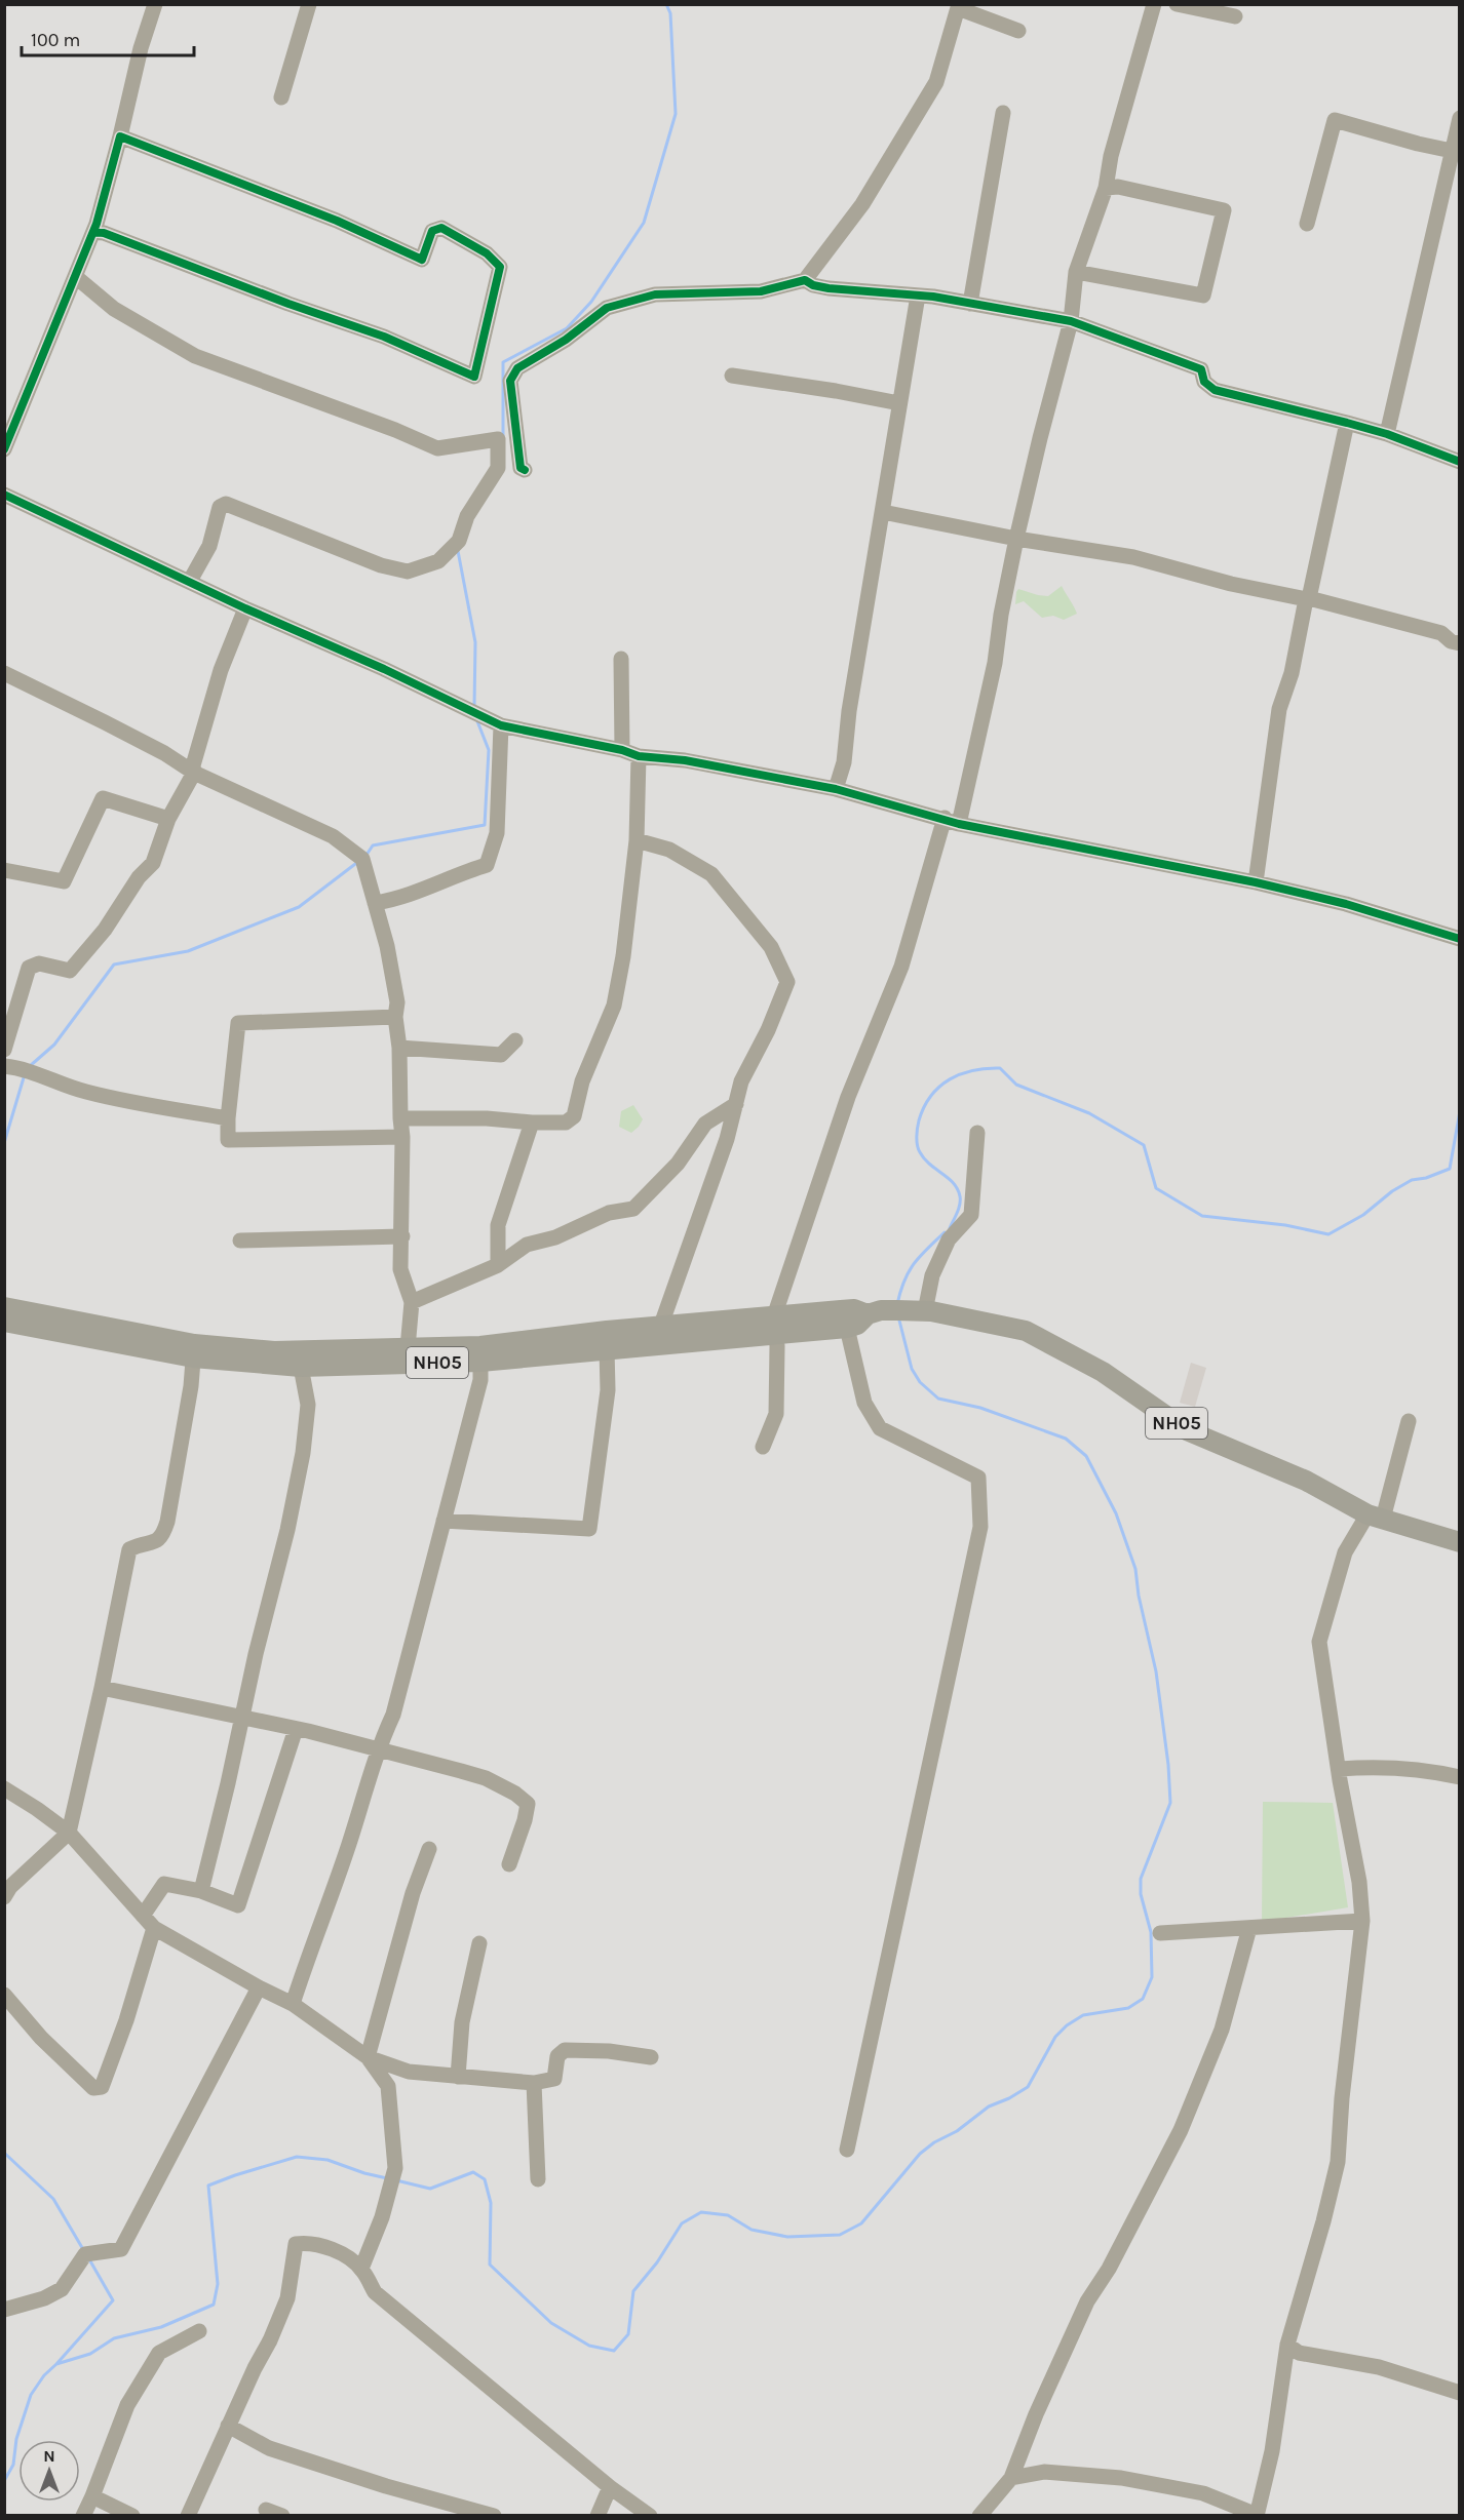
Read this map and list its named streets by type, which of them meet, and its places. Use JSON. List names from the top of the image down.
{
  "streets": {
    "main road": ["NH05"]
  },
  "scale_bar": "100 m",
  "north": "top"
}
